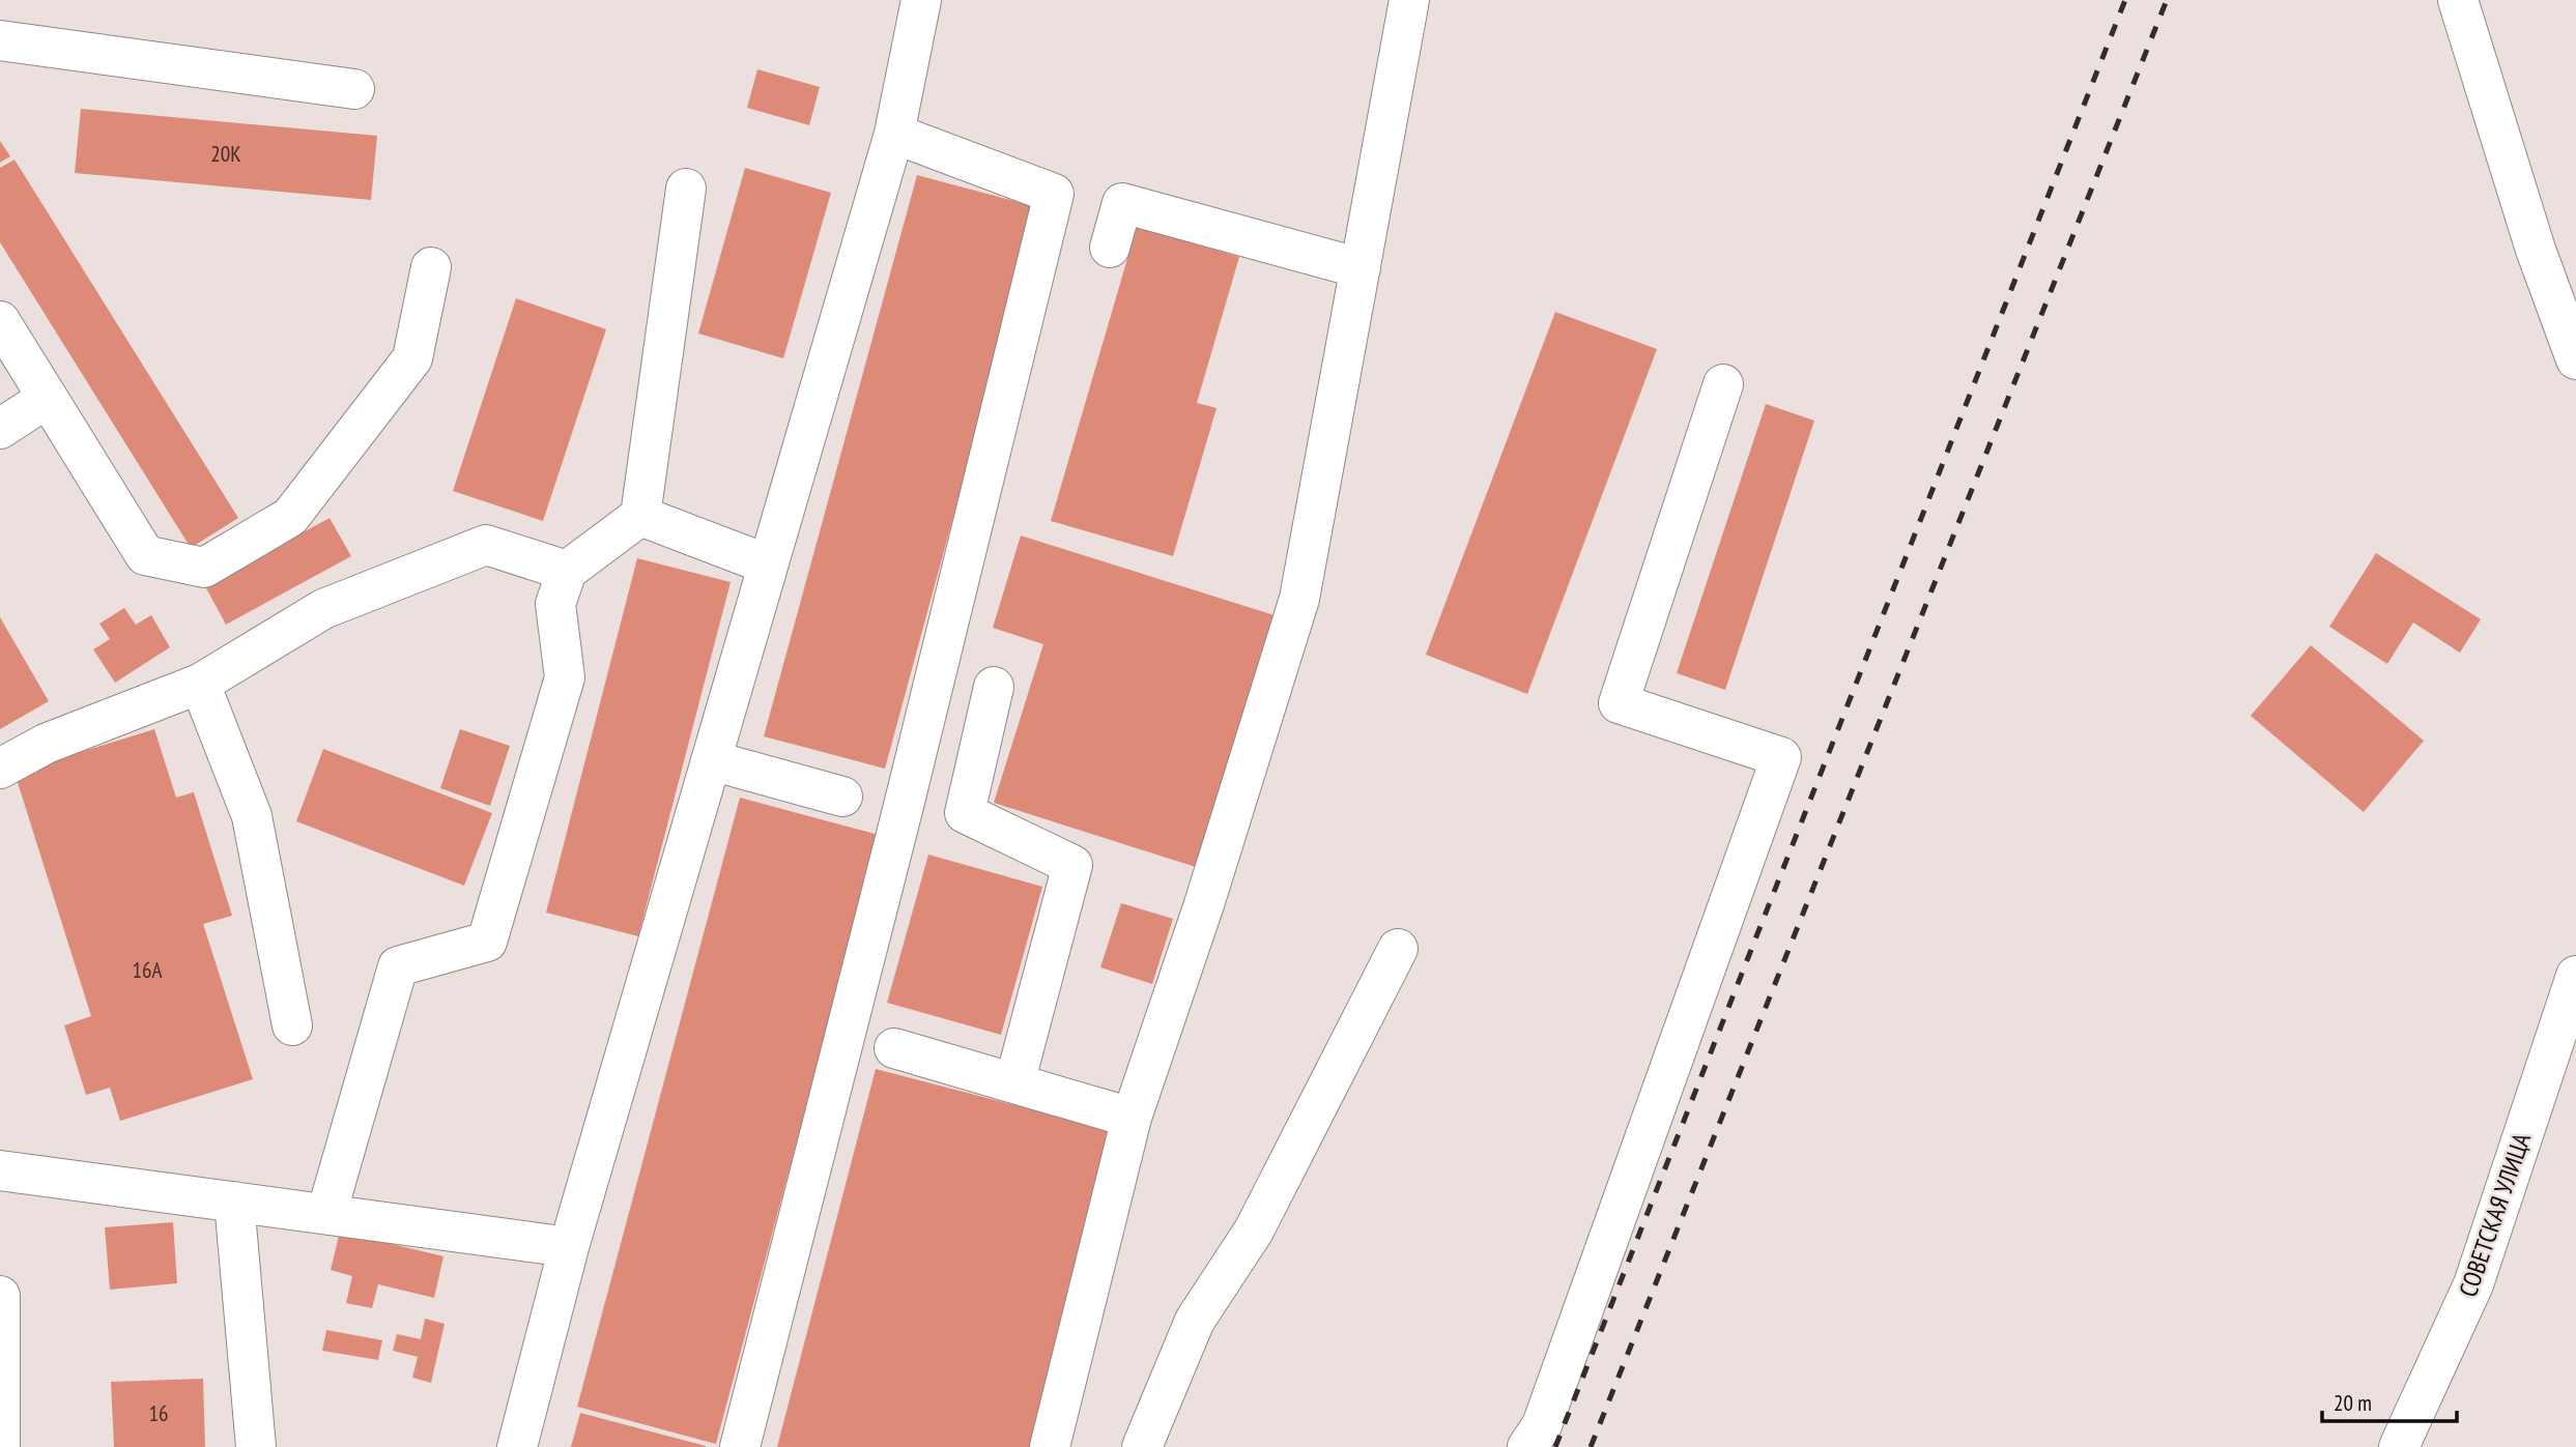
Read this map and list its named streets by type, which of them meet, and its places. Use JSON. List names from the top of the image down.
{
  "streets": {
    "street": ["СОВЕТСКАЯ УЛИЦА"]
  },
  "house_numbers": ["20К", "16А", "16"],
  "scale_bar": "20 m"
}
